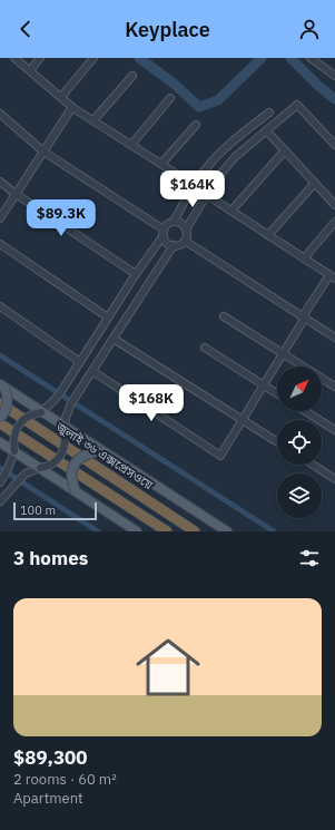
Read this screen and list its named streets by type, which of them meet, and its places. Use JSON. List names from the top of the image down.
{
  "streets": {
    "highway": ["জুলাই ৩৬ এক্সপ্রেসওয়ে"]
  },
  "scale_bar": "100 m",
  "north": "top right",
  "page": {
    "header": "Keyplace",
    "price": ["$164K", "$89.3K", "$168K"],
    "scale": "100 m",
    "heading": "3 homes",
    "list": [
      {
        "name": "$89,300",
        "note": "2 rooms · 60 m² · Apartment"
      }
    ]
  }
}
